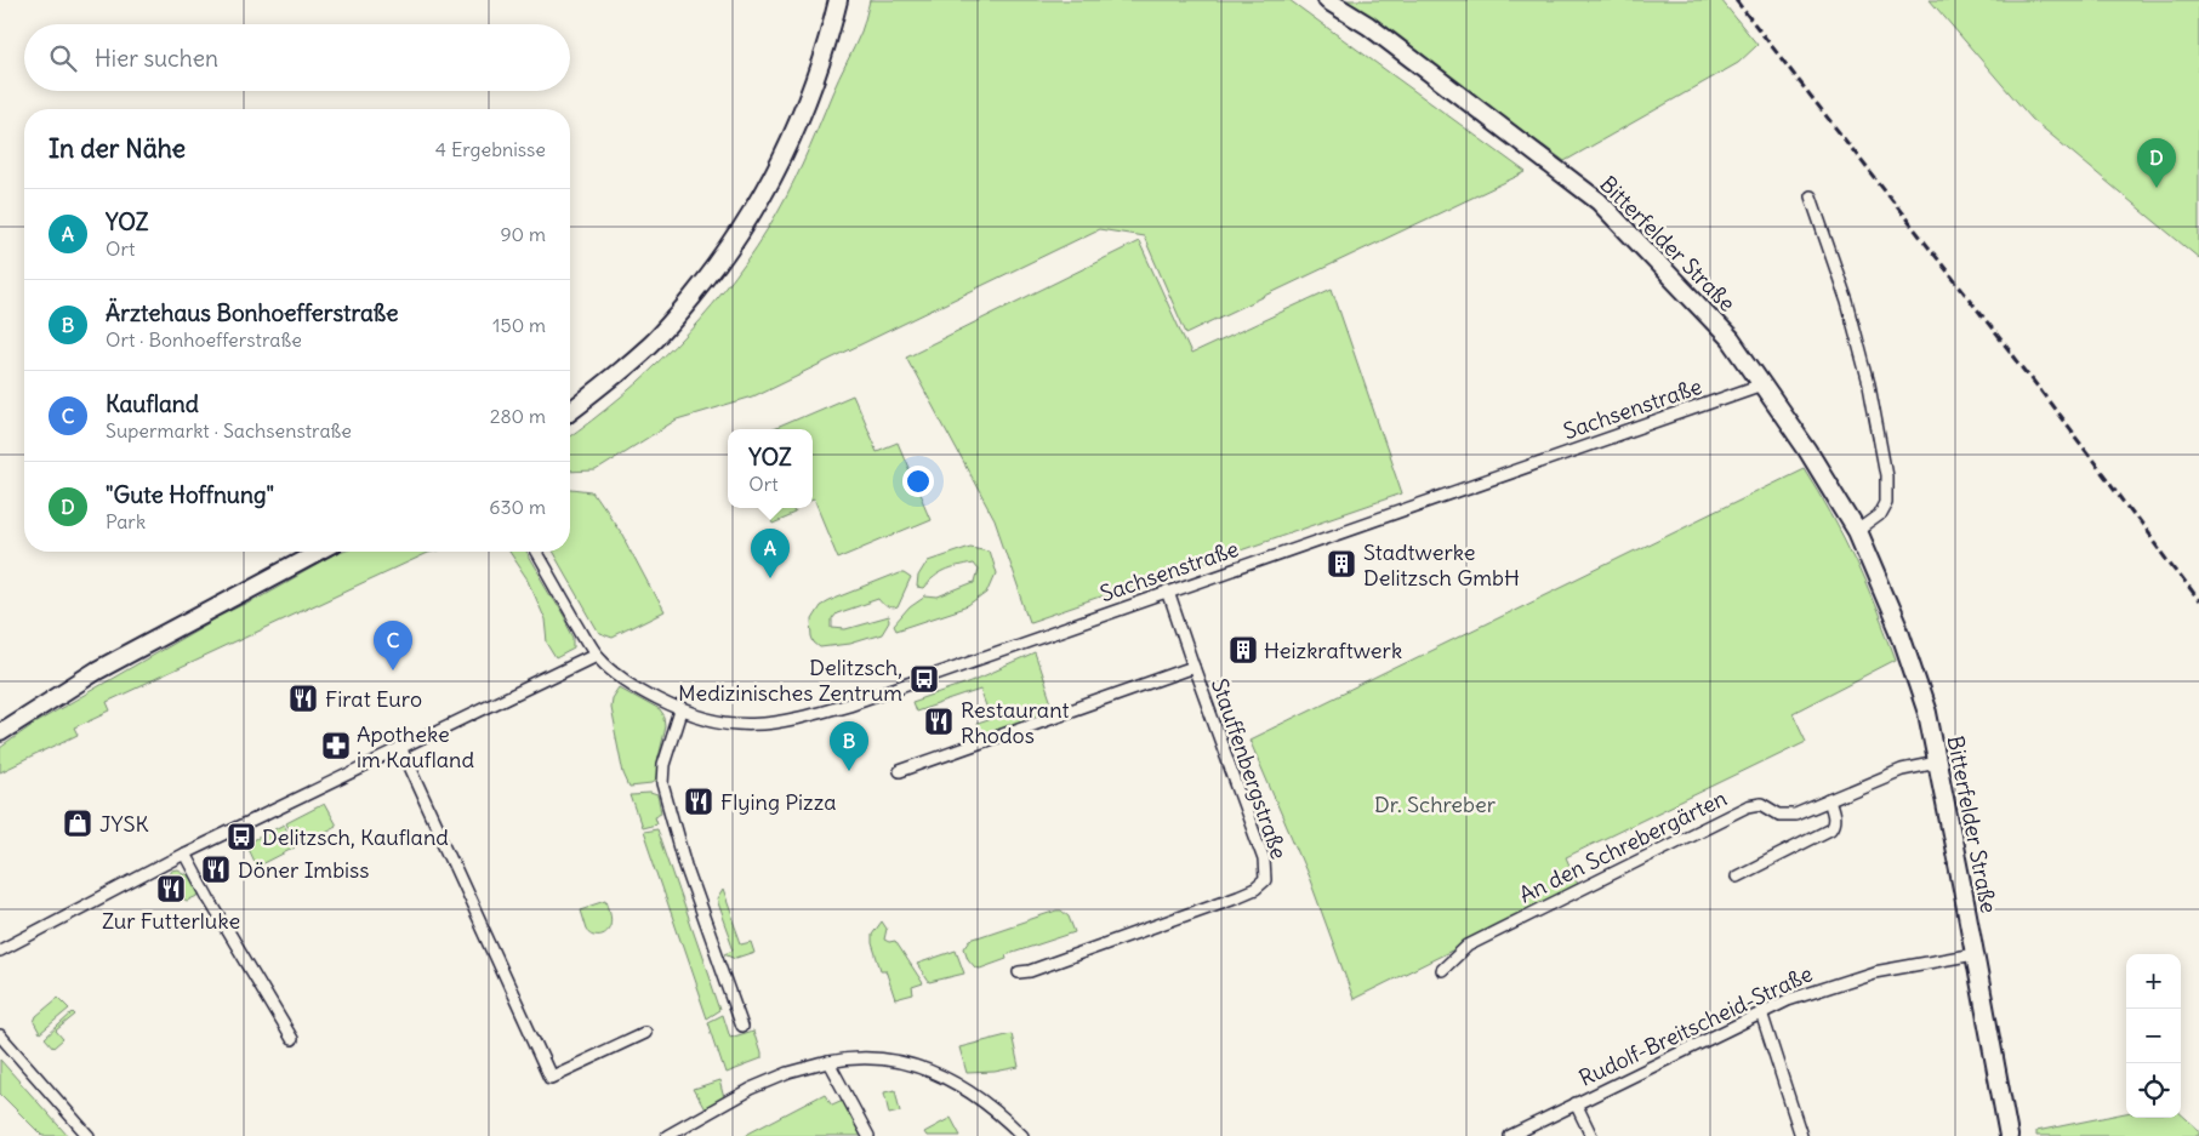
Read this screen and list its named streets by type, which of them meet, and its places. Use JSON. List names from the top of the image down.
{
  "streets": {
    "main road": ["Bitterfelder Straße"],
    "street": [
      "Sachsenstraße",
      "Stauffenbergstraße",
      "An den Schrebergärten",
      "Rudolf-Breitscheid-Straße"
    ]
  },
  "crossings": [
    ["Bitterfelder Straße", "Sachsenstraße"],
    ["Bitterfelder Straße", "An den Schrebergärten"],
    ["Bitterfelder Straße", "Rudolf-Breitscheid-Straße"],
    ["Sachsenstraße", "Stauffenbergstraße"]
  ],
  "parks": ["Dr. Schreber"],
  "places": {
    "building": ["Stadtwerke Delitzsch GmbH", "Heizkraftwerk"],
    "bus stop": ["Delitzsch, Medizinisches Zentrum", "Delitzsch, Kaufland"],
    "restaurant": [
      "Firat Euro",
      "Restaurant Rhodos",
      "Flying Pizza",
      "Döner Imbiss",
      "Zur Futterluke"
    ],
    "pharmacy": ["Apotheke im Kaufland"],
    "shop": ["JYSK"]
  },
  "page": {
    "search": "Hier suchen",
    "heading": ["In der Nähe", "4 Ergebnisse"],
    "pins": [
      "D",
      "A",
      "C",
      "B"
    ],
    "list": [
      {
        "mark": "A",
        "name": "YOZ",
        "note": "Ort",
        "value": "90 m"
      },
      {
        "mark": "B",
        "name": "Ärztehaus Bonhoefferstraße",
        "note": "Ort · Bonhoefferstraße",
        "value": "150 m"
      },
      {
        "mark": "C",
        "name": "Kaufland",
        "note": "Supermarkt · Sachsenstraße",
        "value": "280 m"
      },
      {
        "mark": "D",
        "name": "\"Gute Hoffnung\"",
        "note": "Park",
        "value": "630 m"
      }
    ],
    "popup": ["YOZ", "Ort"],
    "map_buttons": ["+", "−"]
  }
}
